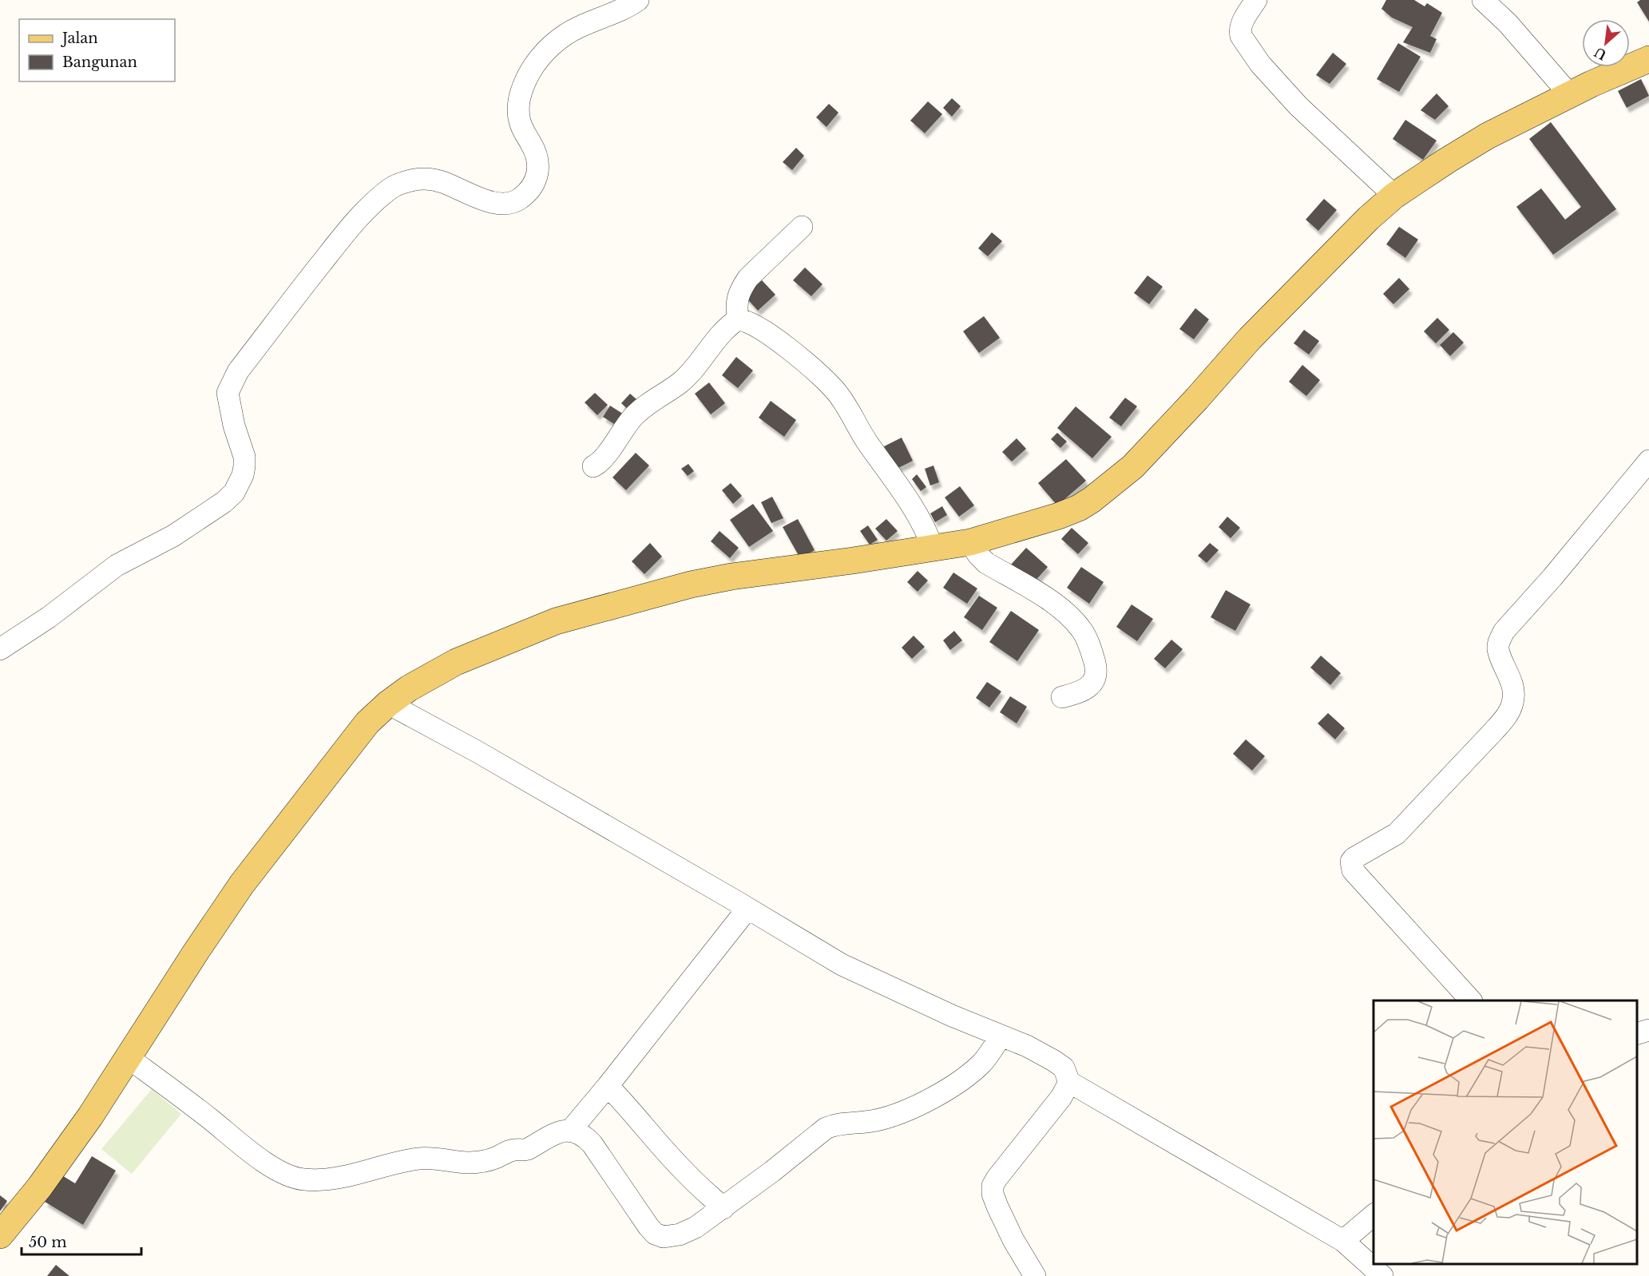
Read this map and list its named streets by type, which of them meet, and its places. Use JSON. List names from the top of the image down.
{
  "legend": ["Jalan", "Bangunan"],
  "scale_bar": "50 m",
  "north": "bottom left"
}
